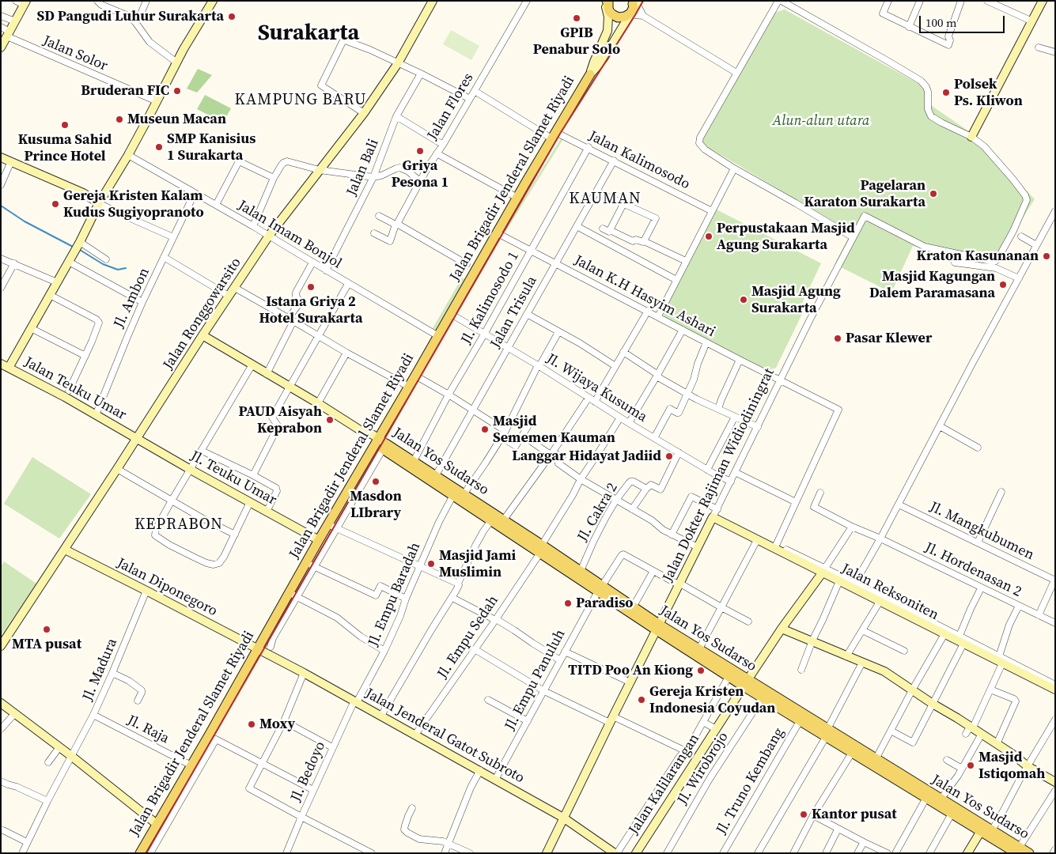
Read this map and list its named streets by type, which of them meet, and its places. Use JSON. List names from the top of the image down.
{
  "streets": {
    "main road": [
      "Jalan Brigadir Jenderal Slamet Riyadi",
      "Jalan Ronggowarsito",
      "Jalan Teuku Umar",
      "Jalan Yos Sudarso",
      "Jalan Dokter Rajiman Widiodiningrat",
      "Jl. Teuku Umar",
      "Jalan Diponegoro",
      "Jalan Reksoniten",
      "Jalan Jenderal Gatot Subroto",
      "Jalan Kalilarangan"
    ],
    "street": [
      "Jalan Solor",
      "Jalan Flores",
      "Jalan Kalimosodo",
      "Jalan Bali",
      "Jalan Imam Bonjol",
      "Jalan K.H Hasyim Ashari",
      "Jl. Ambon",
      "Jl. Kalimosodo 1",
      "Jalan Trisula",
      "Jl. Wijaya Kusuma",
      "Jl. Cakra 2",
      "Jl. Mangkubumen",
      "Jl. Hordenasan 2",
      "Jl. Empu Baradah",
      "Jl. Empu Sedah",
      "Jl. Madura",
      "Jl. Empu Panuluh",
      "Jl. Raja",
      "Jl. Wirobrojo",
      "Jl. Bedoyo",
      "Jl. Truno Kembang"
    ]
  },
  "crossings": [
    ["Jalan Flores", "Jalan Kalimosodo"],
    ["Jalan Kalimosodo", "Jalan Brigadir Jenderal Slamet Riyadi"],
    ["Jalan Kalimosodo", "Jl. Kalimosodo 1"],
    ["Jalan Kalimosodo", "Jalan Trisula"],
    ["Jalan Bali", "Jalan Imam Bonjol"],
    ["Jalan Brigadir Jenderal Slamet Riyadi", "Jalan Imam Bonjol"],
    ["Jalan Brigadir Jenderal Slamet Riyadi", "Jalan K.H Hasyim Ashari"],
    ["Jalan Brigadir Jenderal Slamet Riyadi", "Jl. Wijaya Kusuma"],
    ["Jalan Brigadir Jenderal Slamet Riyadi", "Jalan Yos Sudarso"],
    ["Jalan Brigadir Jenderal Slamet Riyadi", "Jl. Teuku Umar"],
    ["Jalan Brigadir Jenderal Slamet Riyadi", "Jalan Diponegoro"],
    ["Jalan Brigadir Jenderal Slamet Riyadi", "Jl. Raja"],
    ["Jalan Brigadir Jenderal Slamet Riyadi", "Jalan Jenderal Gatot Subroto"],
    ["Jalan Imam Bonjol", "Jl. Ambon"],
    ["Jalan Imam Bonjol", "Jalan Ronggowarsito"],
    ["Jalan K.H Hasyim Ashari", "Jl. Kalimosodo 1"],
    ["Jalan K.H Hasyim Ashari", "Jalan Trisula"],
    ["Jalan K.H Hasyim Ashari", "Jalan Dokter Rajiman Widiodiningrat"],
    ["Jl. Ambon", "Jalan Teuku Umar"],
    ["Jl. Kalimosodo 1", "Jl. Wijaya Kusuma"],
    ["Jl. Kalimosodo 1", "Jalan Yos Sudarso"],
    ["Jalan Trisula", "Jl. Wijaya Kusuma"],
    ["Jalan Trisula", "Jalan Yos Sudarso"],
    ["Jalan Ronggowarsito", "Jalan Teuku Umar"],
    ["Jalan Ronggowarsito", "Jalan Yos Sudarso"],
    ["Jalan Ronggowarsito", "Jl. Teuku Umar"],
    ["Jalan Ronggowarsito", "Jalan Diponegoro"],
    ["Jl. Wijaya Kusuma", "Jalan Dokter Rajiman Widiodiningrat"],
    ["Jl. Wijaya Kusuma", "Jl. Empu Sedah"],
    ["Jalan Teuku Umar", "Jl. Teuku Umar"],
    ["Jalan Yos Sudarso", "Jalan Dokter Rajiman Widiodiningrat"],
    ["Jalan Yos Sudarso", "Jl. Cakra 2"],
    ["Jalan Yos Sudarso", "Jl. Empu Baradah"],
    ["Jalan Yos Sudarso", "Jl. Empu Sedah"],
    ["Jalan Yos Sudarso", "Jl. Empu Panuluh"],
    ["Jalan Yos Sudarso", "Jl. Wirobrojo"],
    ["Jalan Yos Sudarso", "Jl. Truno Kembang"],
    ["Jalan Yos Sudarso", "Jalan Kalilarangan"],
    ["Jalan Dokter Rajiman Widiodiningrat", "Jalan Reksoniten"],
    ["Jalan Dokter Rajiman Widiodiningrat", "Jalan Jenderal Gatot Subroto"],
    ["Jalan Diponegoro", "Jl. Madura"],
    ["Jalan Diponegoro", "Jalan Jenderal Gatot Subroto"],
    ["Jalan Reksoniten", "Jalan Kalilarangan"],
    ["Jl. Empu Baradah", "Jalan Jenderal Gatot Subroto"],
    ["Jl. Empu Baradah", "Jl. Bedoyo"],
    ["Jl. Empu Sedah", "Jalan Jenderal Gatot Subroto"],
    ["Jl. Madura", "Jl. Raja"],
    ["Jl. Empu Panuluh", "Jalan Jenderal Gatot Subroto"],
    ["Jalan Jenderal Gatot Subroto", "Jl. Bedoyo"]
  ],
  "districts": [
    "Surakarta",
    "KAMPUNG BARU",
    "KAUMAN",
    "KEPRABON"
  ],
  "parks": ["Alun-alun utara"],
  "places": [
    "SD Pangudi Luhur Surakarta",
    "GPIB Penabur Solo",
    "Bruderan FIC",
    "Polsek Ps. Kliwon",
    "Museun Macan",
    "Kusuma Sahid Prince Hotel",
    "SMP Kanisius 1 Surakarta",
    "Griya Pesona 1",
    "Pagelaran Karaton Surakarta",
    "Gereja Kristen Kalam Kudus Sugiyopranoto",
    "Perpustakaan Masjid Agung Surakarta",
    "Kraton Kasunanan",
    "Masjid Kagungan Dalem Paramasana",
    "Istana Griya 2 Hotel Surakarta",
    "Masjid Agung Surakarta",
    "Pasar Klewer",
    "PAUD Aisyah Keprabon",
    "Masjid Sememen Kauman",
    "Langgar Hidayat Jadiid",
    "Masdon LIbrary",
    "Masjid Jami Muslimin",
    "Paradiso",
    "MTA pusat",
    "TITD Poo An Kiong",
    "Gereja Kristen Indonesia Coyudan",
    "Moxy",
    "Masjid Istiqomah",
    "Kantor pusat"
  ],
  "scale_bar": "100 m"
}
